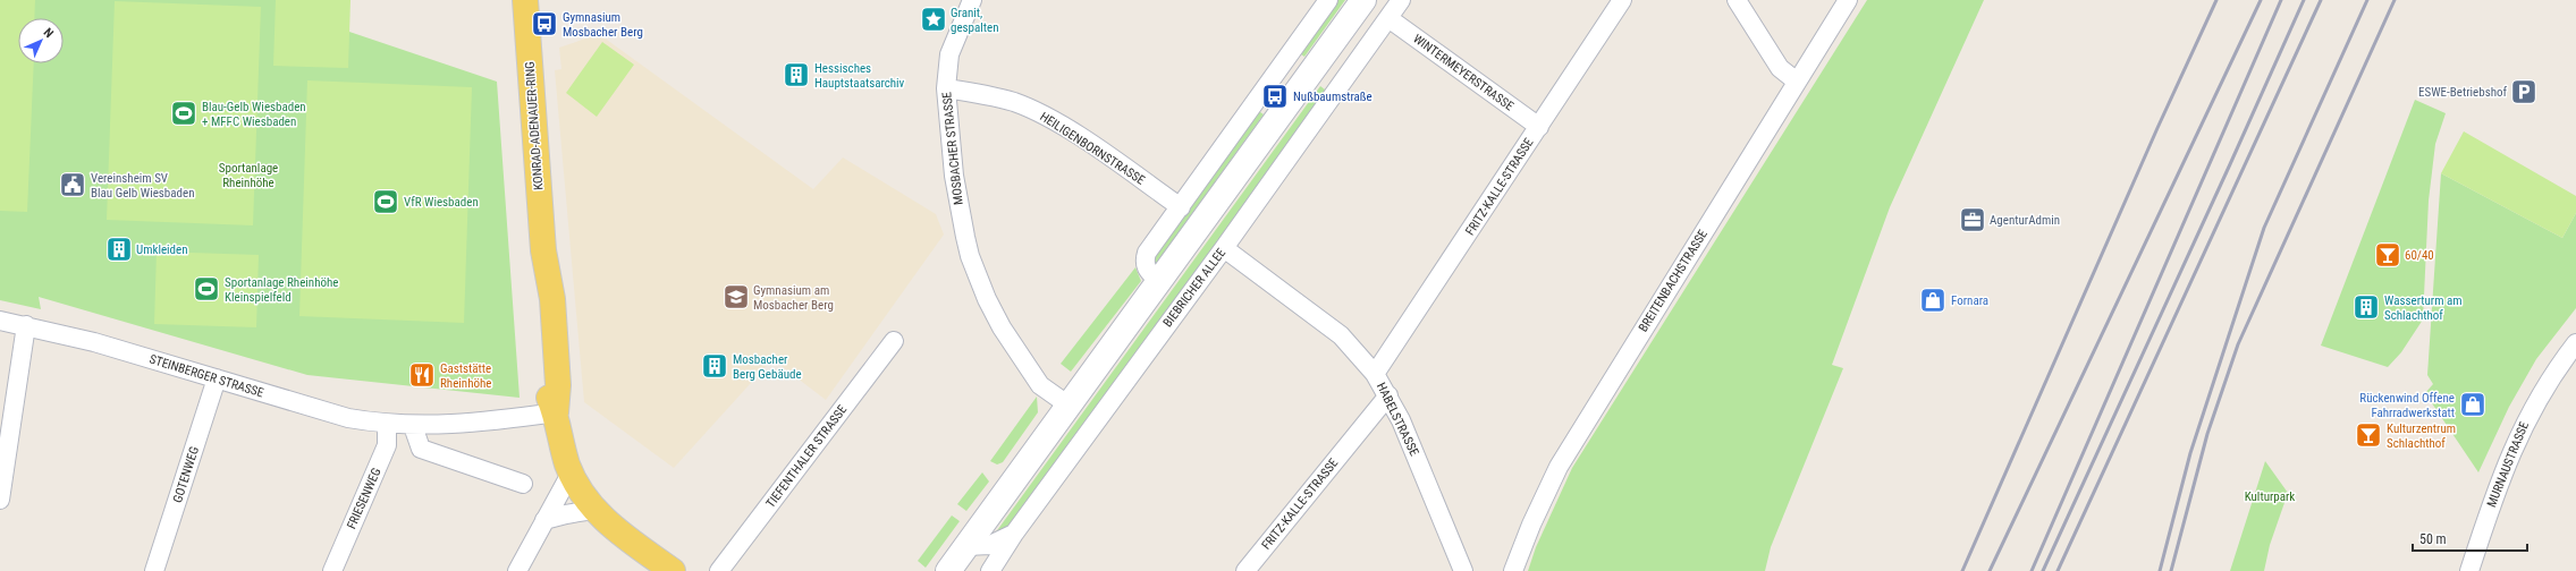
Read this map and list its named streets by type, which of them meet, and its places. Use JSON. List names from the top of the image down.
{
  "streets": {
    "main road": ["KONRAD-ADENAUER-RING"],
    "street": [
      "WINTERMEYERSTRASSE",
      "MOSBACHER STRASSE",
      "HEILIGENBORNSTRASSE",
      "FRITZ-KALLE-STRASSE",
      "BREITENBACHSTRASSE",
      "BIEBRICHER ALLEE",
      "STEINBERGER STRASSE",
      "HABELSTRASSE",
      "TIEFENTHALER STRASSE",
      "MURNAUSTRASSE",
      "GOTENWEG",
      "FRIESENWEG"
    ]
  },
  "crossings": [
    ["WINTERMEYERSTRASSE", "FRITZ-KALLE-STRASSE"],
    ["WINTERMEYERSTRASSE", "BIEBRICHER ALLEE"],
    ["KONRAD-ADENAUER-RING", "STEINBERGER STRASSE"],
    ["MOSBACHER STRASSE", "HEILIGENBORNSTRASSE"],
    ["FRITZ-KALLE-STRASSE", "HABELSTRASSE"],
    ["BIEBRICHER ALLEE", "HABELSTRASSE"],
    ["STEINBERGER STRASSE", "GOTENWEG"],
    ["STEINBERGER STRASSE", "FRIESENWEG"]
  ],
  "parks": ["Sportanlage Rheinhöhe", "Kulturpark"],
  "places": {
    "place": ["Granit, gespalten"],
    "bus stop": ["Gymnasium Mosbacher Berg", "Nußbaumstraße"],
    "building": [
      "Hessisches Hauptstaatsarchiv",
      "Umkleiden",
      "Wasserturm am Schlachthof",
      "Mosbacher Berg Gebäude"
    ],
    "parking": ["ESWE-Betriebshof"],
    "sports": ["Blau-Gelb Wiesbaden + MFFC Wiesbaden", "VfR Wiesbaden", "Sportanlage Rheinhöhe Kleinspielfeld"],
    "public building": ["Vereinsheim SV Blau Gelb Wiesbaden"],
    "office": ["AgenturAdmin"],
    "bar": ["60/40", "Kulturzentrum Schlachthof"],
    "school or university": ["Gymnasium am Mosbacher Berg"],
    "shop": ["Fornara", "Rückenwind Offene Fahrradwerkstatt"],
    "restaurant": ["Gaststätte Rheinhöhe"]
  },
  "scale_bar": "50 m",
  "north": "top right"
}
